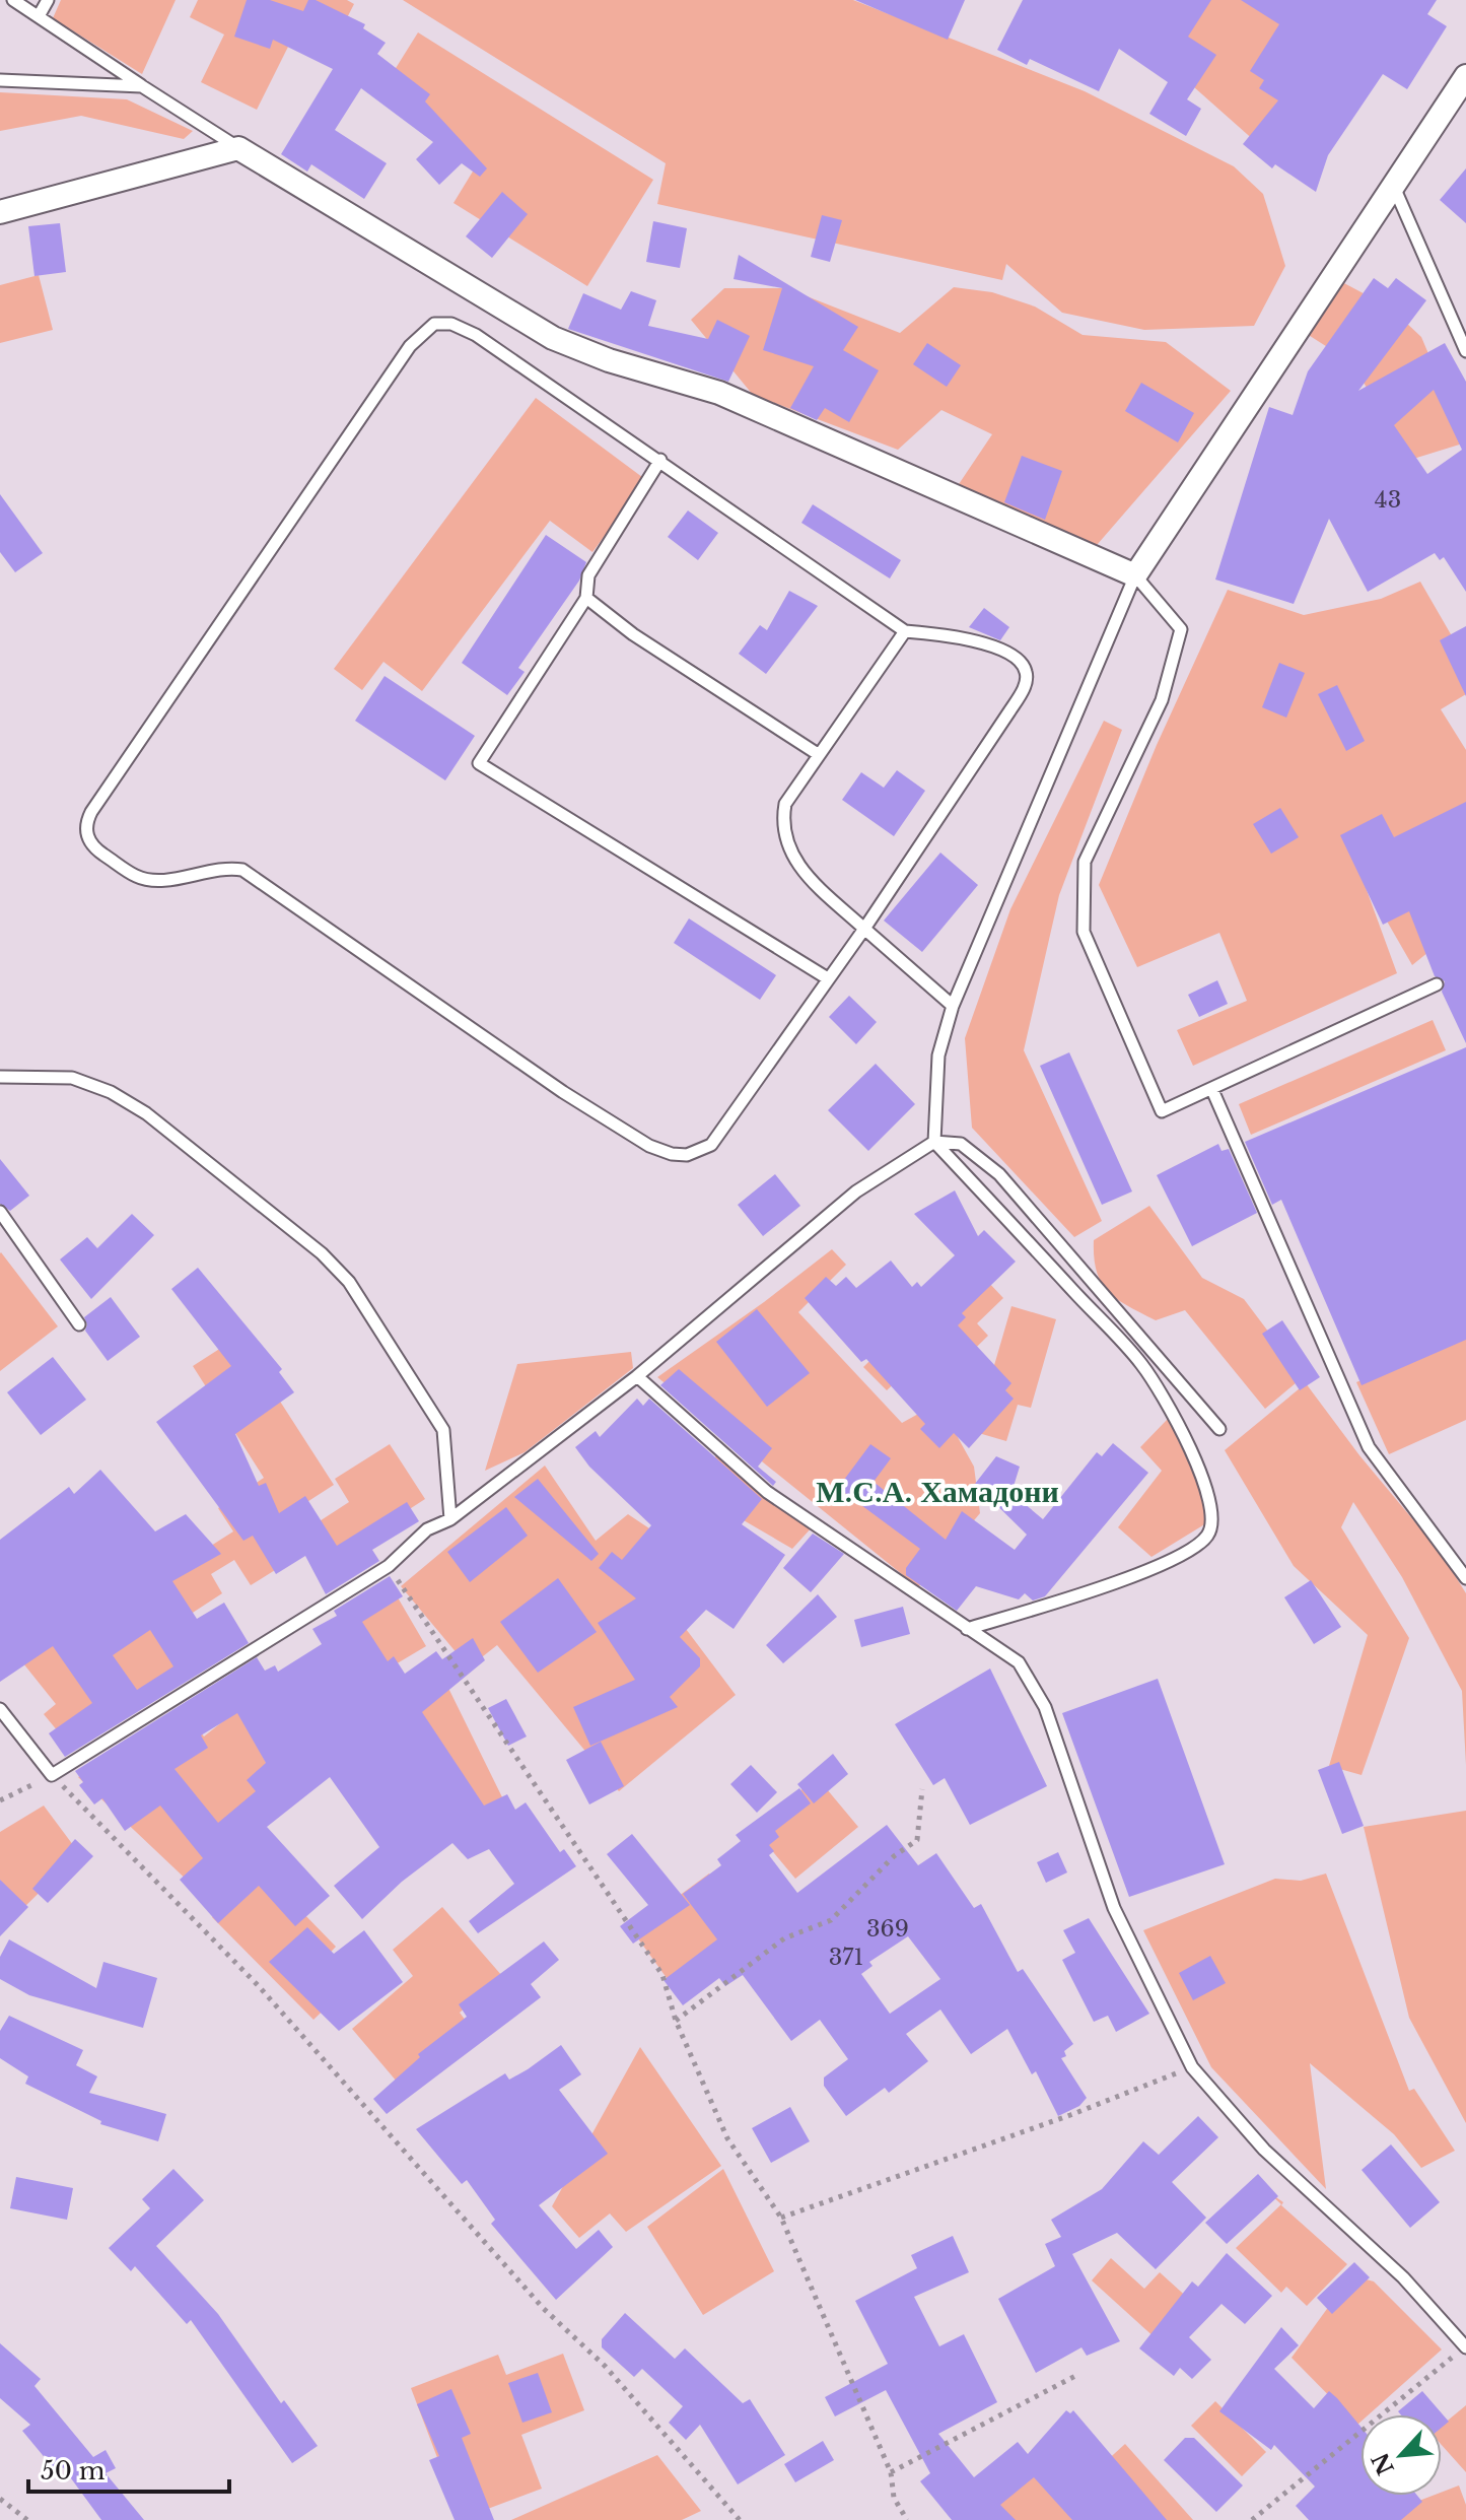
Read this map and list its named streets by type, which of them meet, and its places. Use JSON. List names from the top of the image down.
{
  "districts": ["М.С.А. Хамадони"],
  "house_numbers": ["43", "369", "371"],
  "scale_bar": "50 m",
  "north": "bottom left"
}
